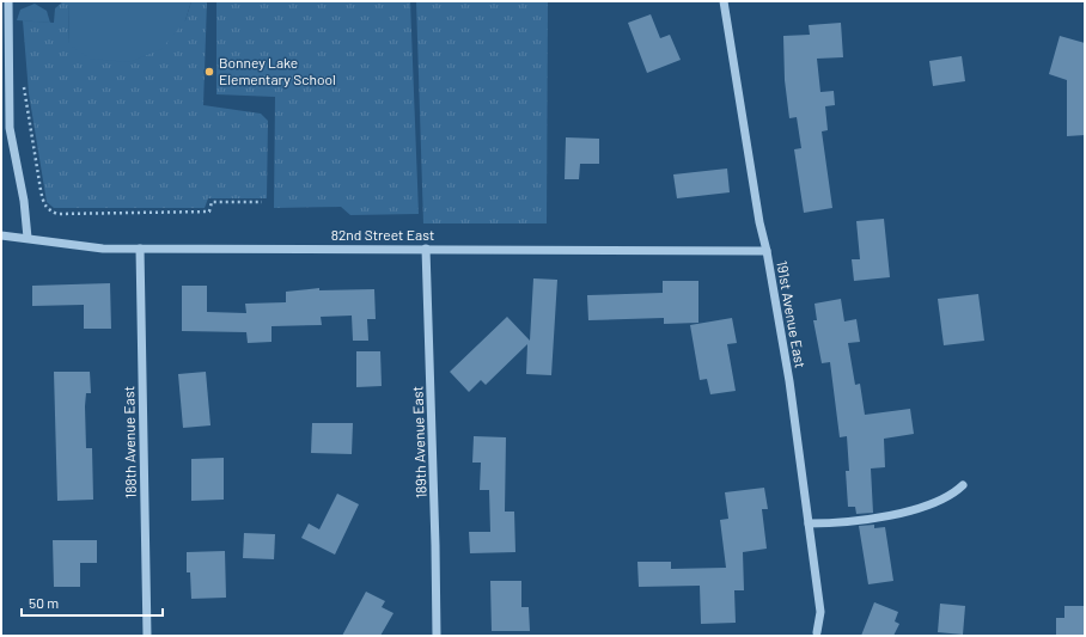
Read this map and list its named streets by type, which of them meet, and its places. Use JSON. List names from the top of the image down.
{
  "streets": {
    "street": [
      "82nd Street East",
      "191st Avenue East",
      "188th Avenue East",
      "189th Avenue East"
    ]
  },
  "crossings": [
    ["82nd Street East", "191st Avenue East"],
    ["82nd Street East", "188th Avenue East"],
    ["82nd Street East", "189th Avenue East"]
  ],
  "places": ["Bonney Lake Elementary School"],
  "scale_bar": "50 m"
}
